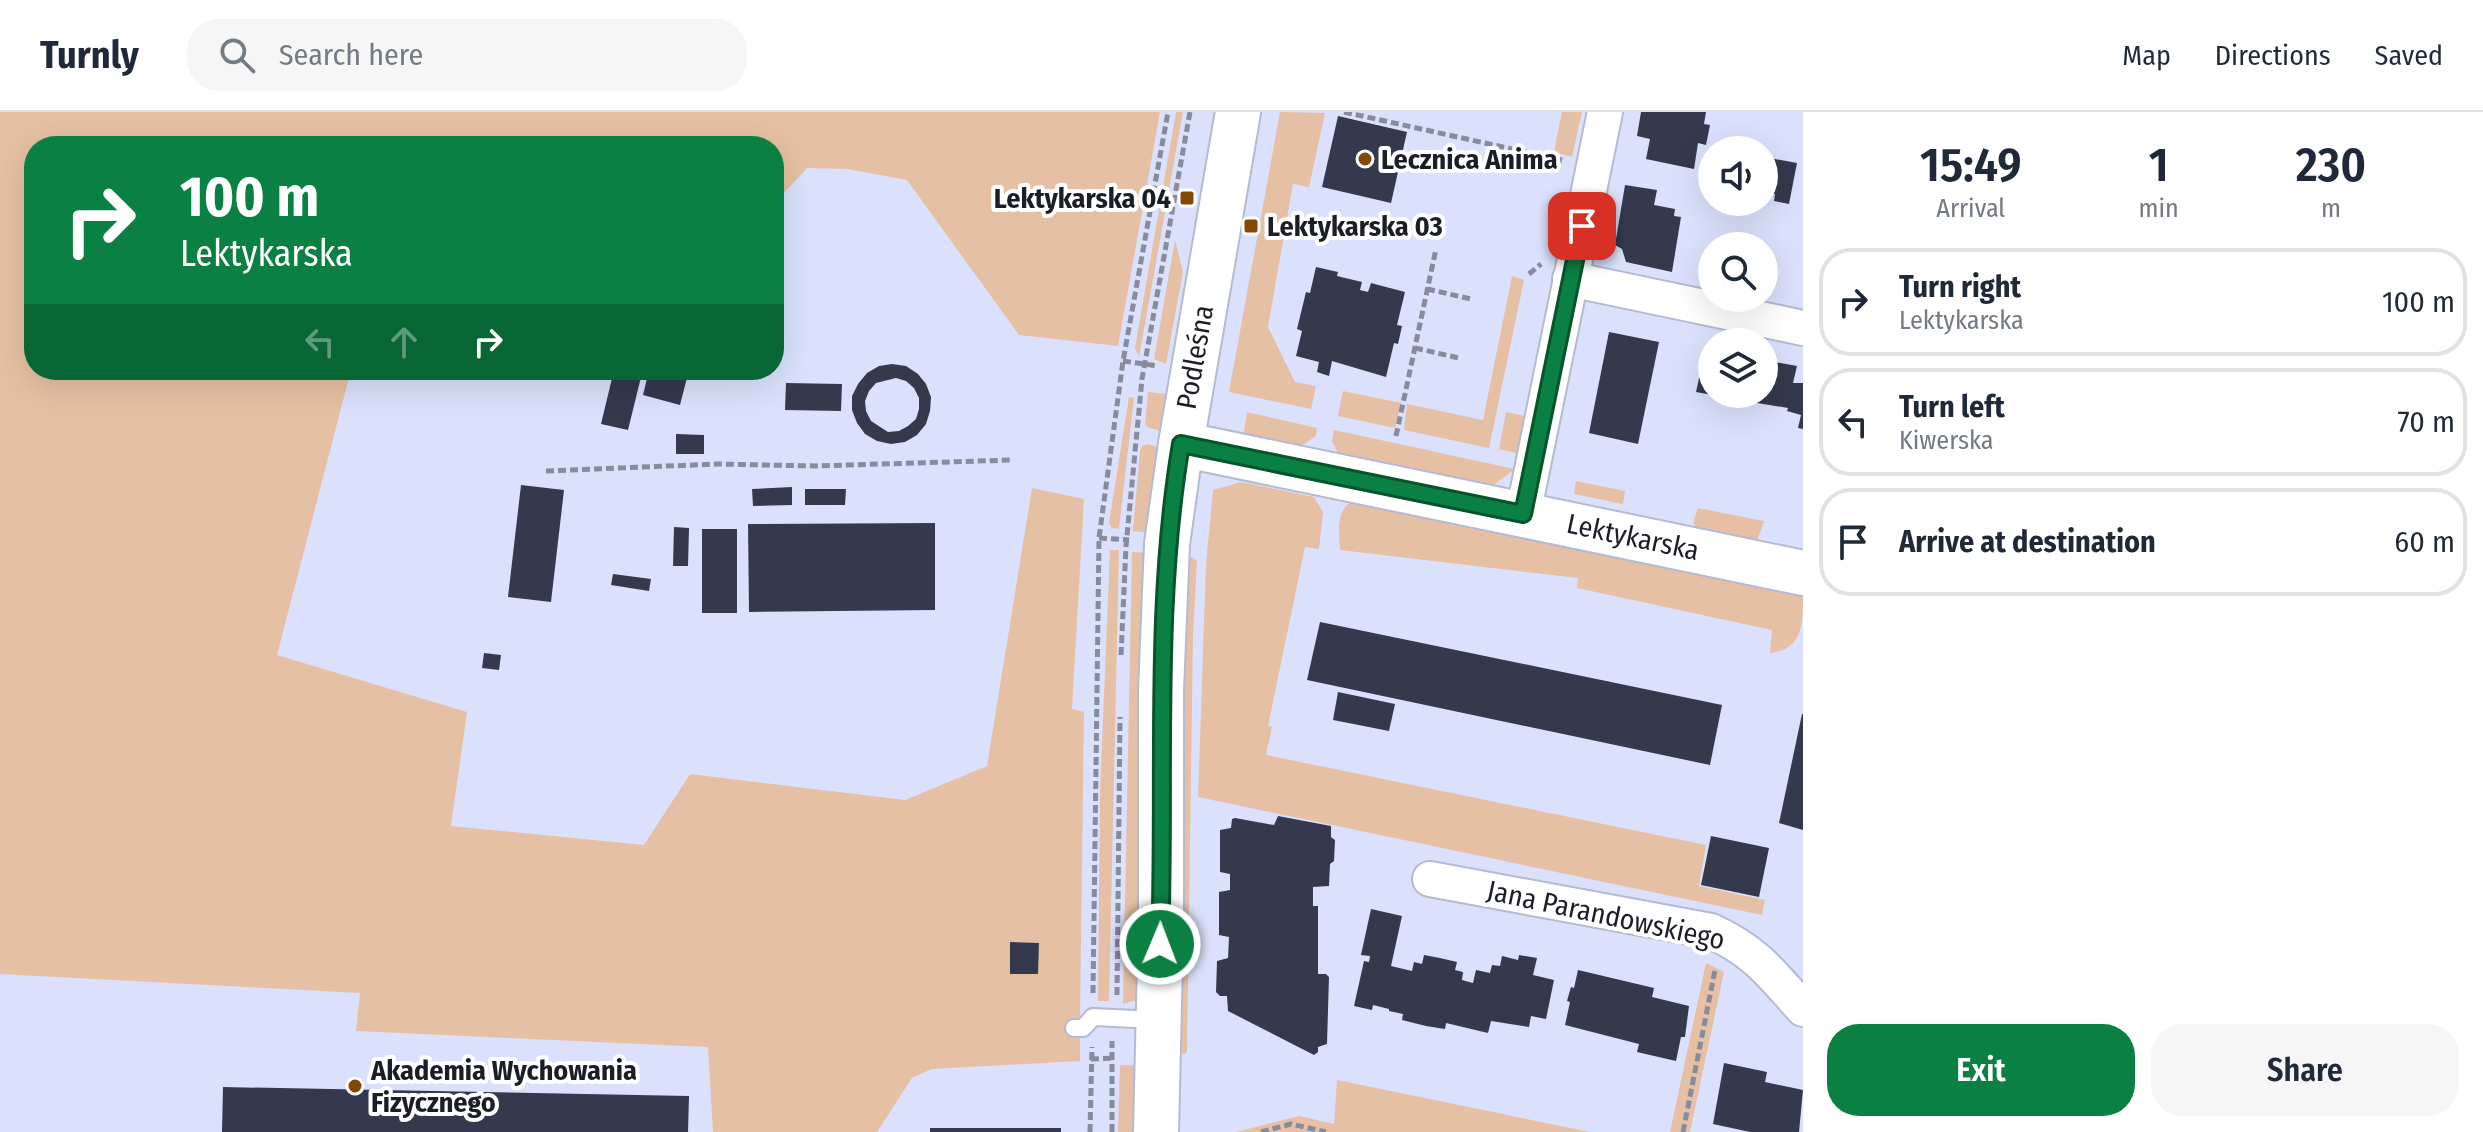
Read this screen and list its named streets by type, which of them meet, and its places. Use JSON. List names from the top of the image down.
{
  "streets": {
    "street": ["Podleśna", "Lektykarska", "Jana Parandowskiego"]
  },
  "crossings": [
    ["Podleśna", "Lektykarska"]
  ],
  "places": {
    "other": ["Lecznica Anima", "Akademia Wychowania Fizycznego"],
    "transit": ["Lektykarska 04", "Lektykarska 03"]
  },
  "page": {
    "header": "Turnly",
    "search": "Search here",
    "nav": ["Map", "Directions", "Saved"],
    "eta": [
      "15:49",
      "Arrival",
      "1",
      "min",
      "230",
      "m"
    ],
    "turn": ["100 m", "Lektykarska"],
    "list": [
      {
        "name": "Turn right",
        "note": "Lektykarska",
        "value": "100 m"
      },
      {
        "name": "Turn left",
        "note": "Kiwerska",
        "value": "70 m"
      },
      {
        "name": "Arrive at destination",
        "value": "60 m"
      }
    ],
    "buttons": ["Exit", "Share"]
  }
}
